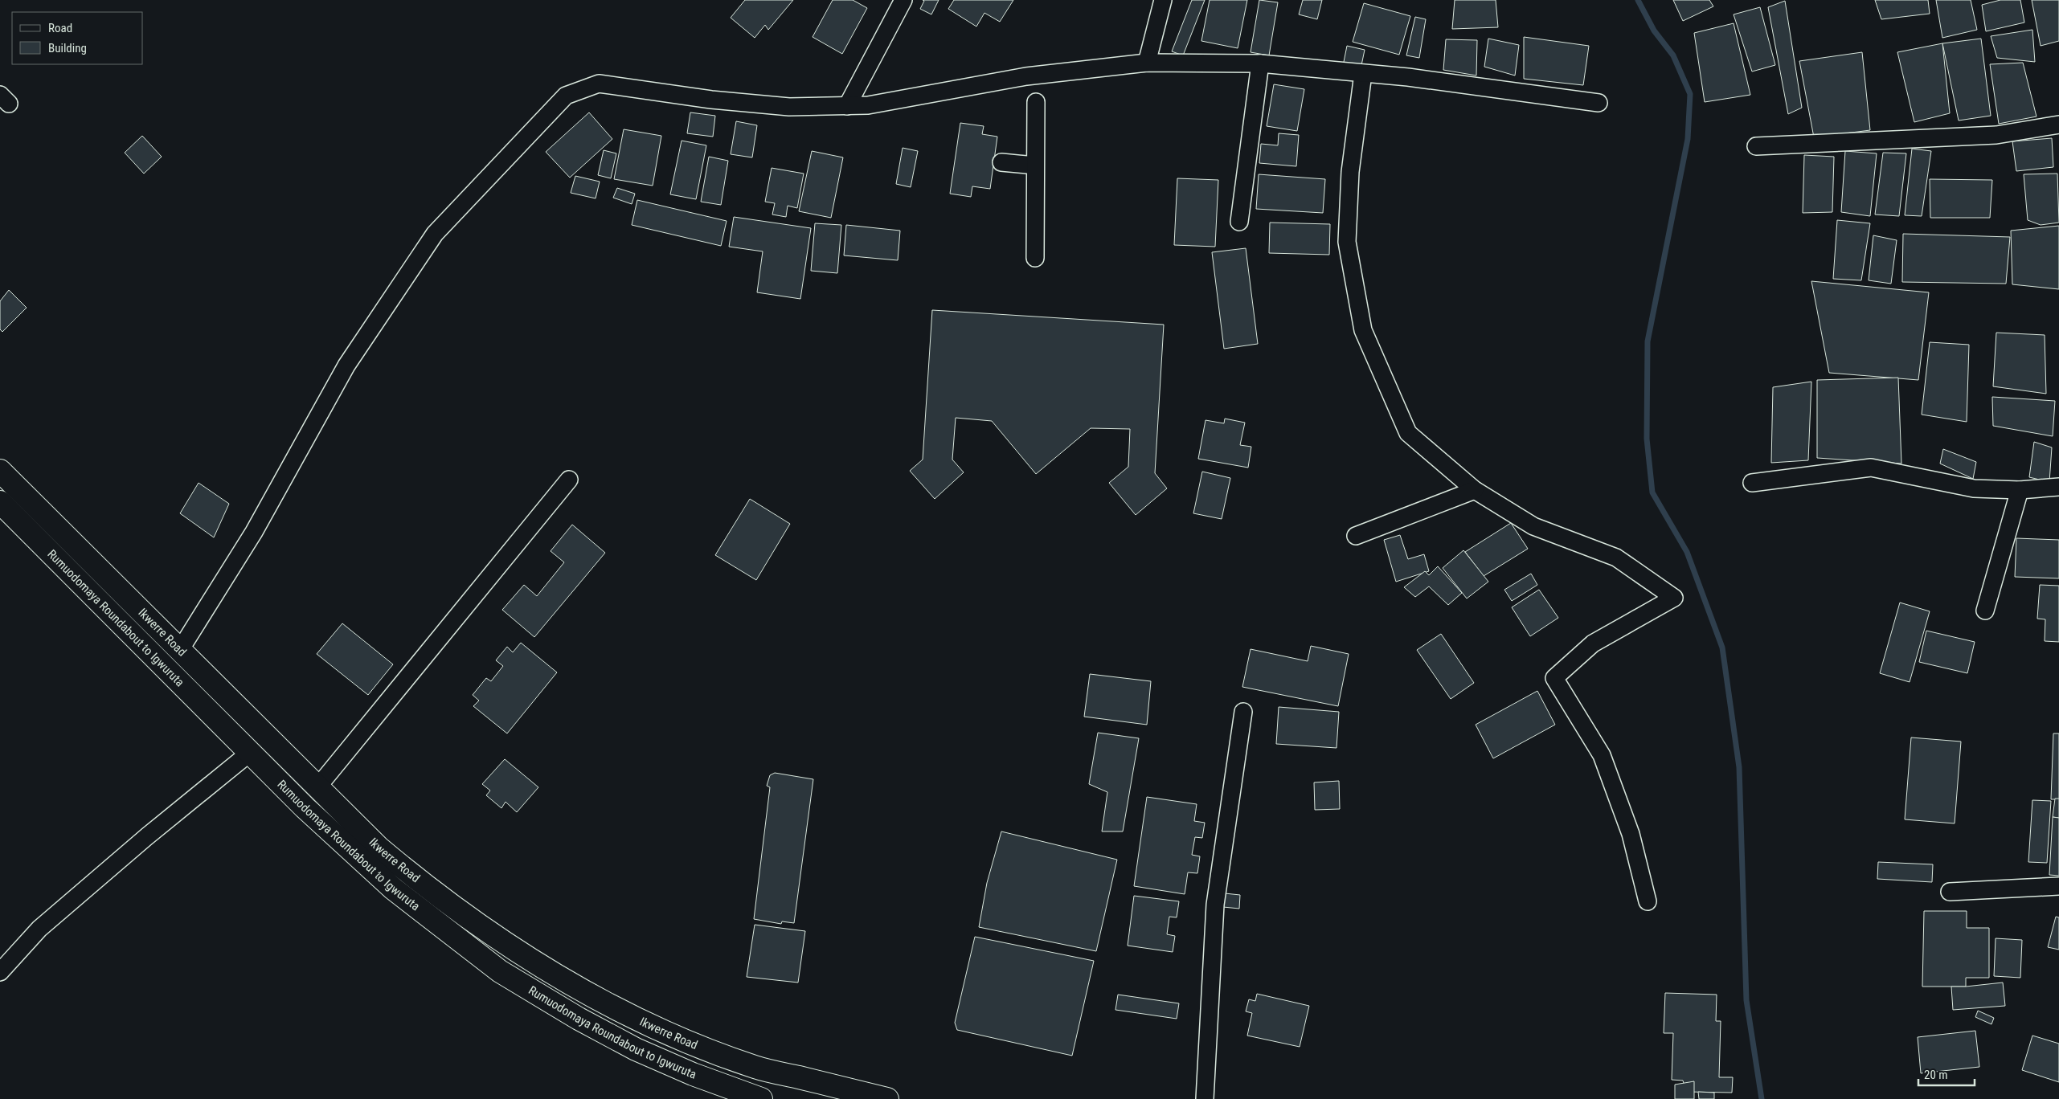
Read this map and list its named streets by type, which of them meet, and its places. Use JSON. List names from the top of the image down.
{
  "streets": {
    "main road": ["Rumuodomaya Roundabout to Igwuruta", "Ikwerre Road"]
  },
  "legend": ["Road", "Building"],
  "scale_bar": "20 m"
}
